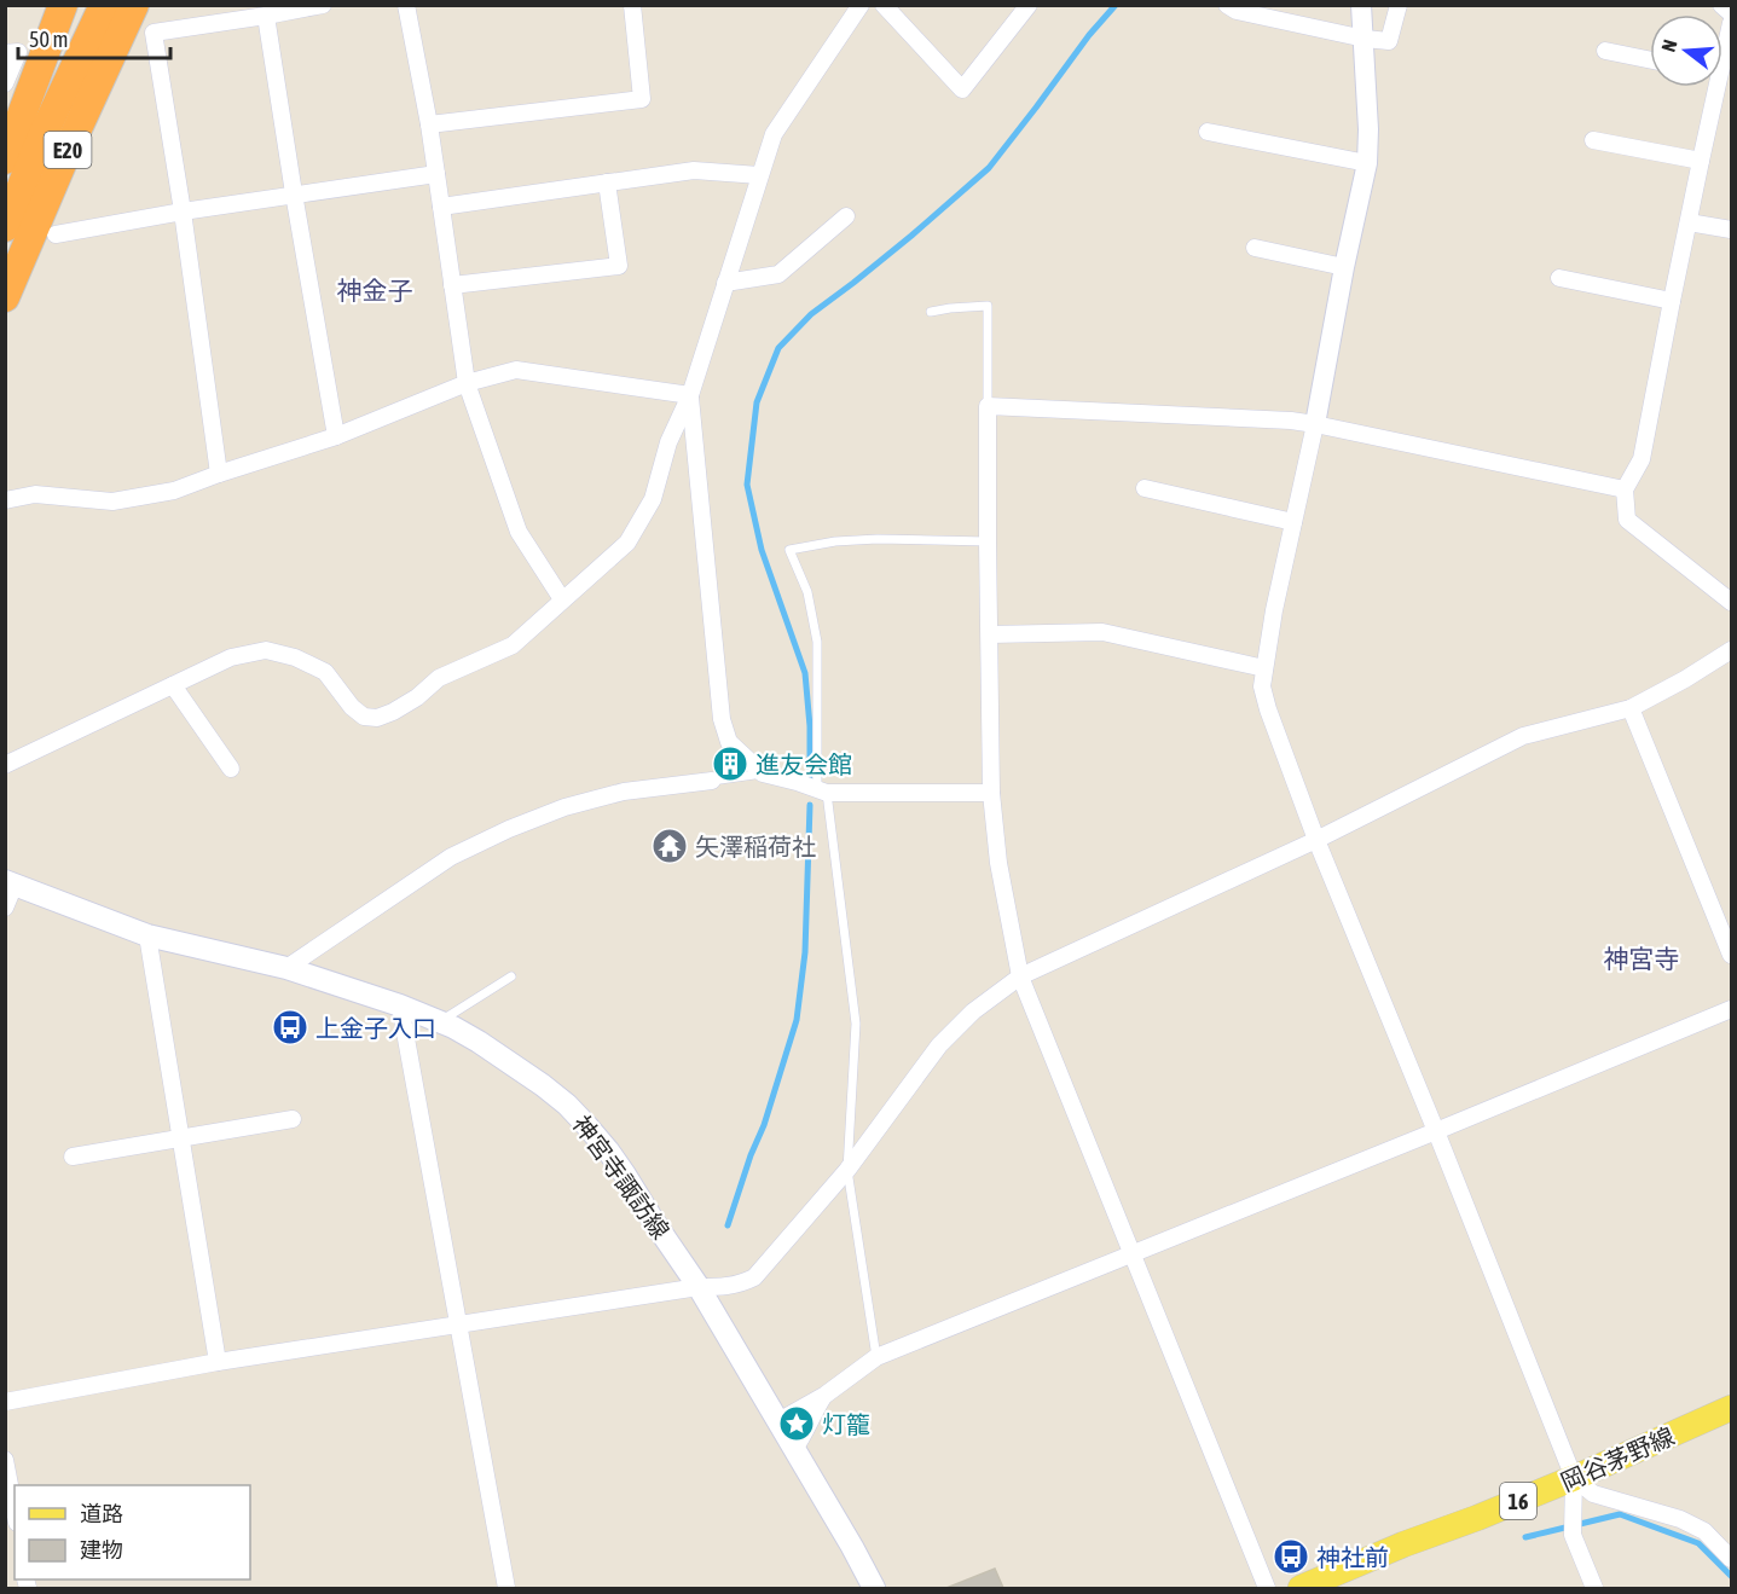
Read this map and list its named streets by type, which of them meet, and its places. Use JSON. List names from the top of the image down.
{
  "streets": {
    "highway": ["E20"],
    "main road": ["神宮寺諏訪線", "岡谷茅野線", "16"]
  },
  "districts": ["神金子", "神宮寺"],
  "places": {
    "building": ["進友会館"],
    "temple": ["矢澤稲荷社"],
    "bus stop": ["上金子入口", "神社前"],
    "place": ["灯籠"]
  },
  "legend": ["道路", "建物"],
  "scale_bar": "50 m",
  "north": "left"
}
